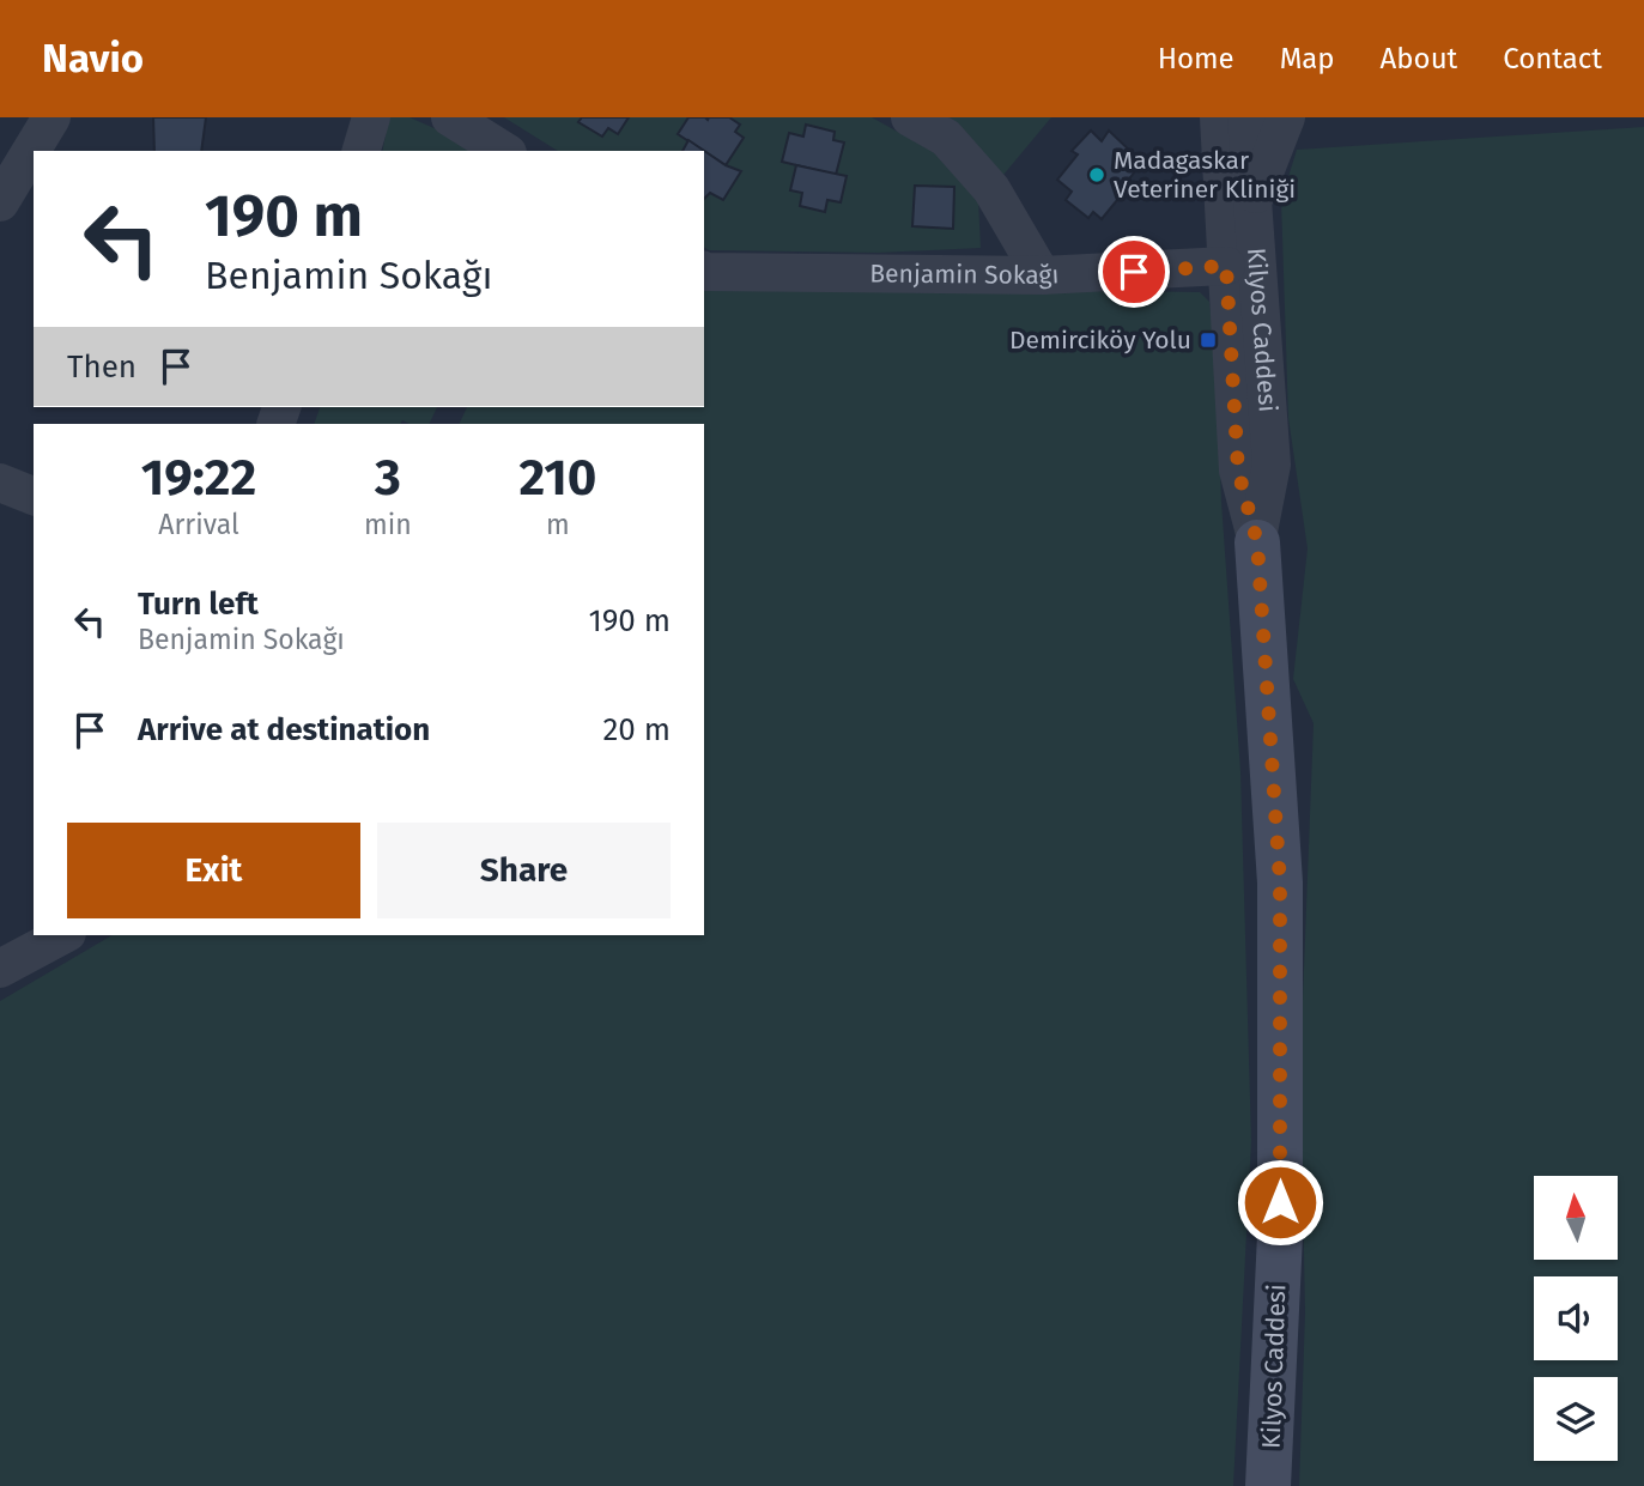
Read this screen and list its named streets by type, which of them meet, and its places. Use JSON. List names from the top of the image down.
{
  "streets": {
    "street": ["Benjamin Sokağı", "Kilyos Caddesi"]
  },
  "crossings": [
    ["Benjamin Sokağı", "Kilyos Caddesi"]
  ],
  "places": {
    "other": ["Madagaskar Veteriner Kliniği"],
    "transit": ["Demirciköy Yolu"]
  },
  "north": "top",
  "page": {
    "header": "Navio",
    "nav": [
      "Home",
      "Map",
      "About",
      "Contact"
    ],
    "turn": ["190 m", "Benjamin Sokağı"],
    "then": "Then",
    "eta": [
      "19:22",
      "Arrival",
      "3",
      "min",
      "210",
      "m"
    ],
    "list": [
      {
        "name": "Turn left",
        "note": "Benjamin Sokağı",
        "value": "190 m"
      },
      {
        "name": "Arrive at destination",
        "value": "20 m"
      }
    ],
    "buttons": ["Exit", "Share"]
  }
}
